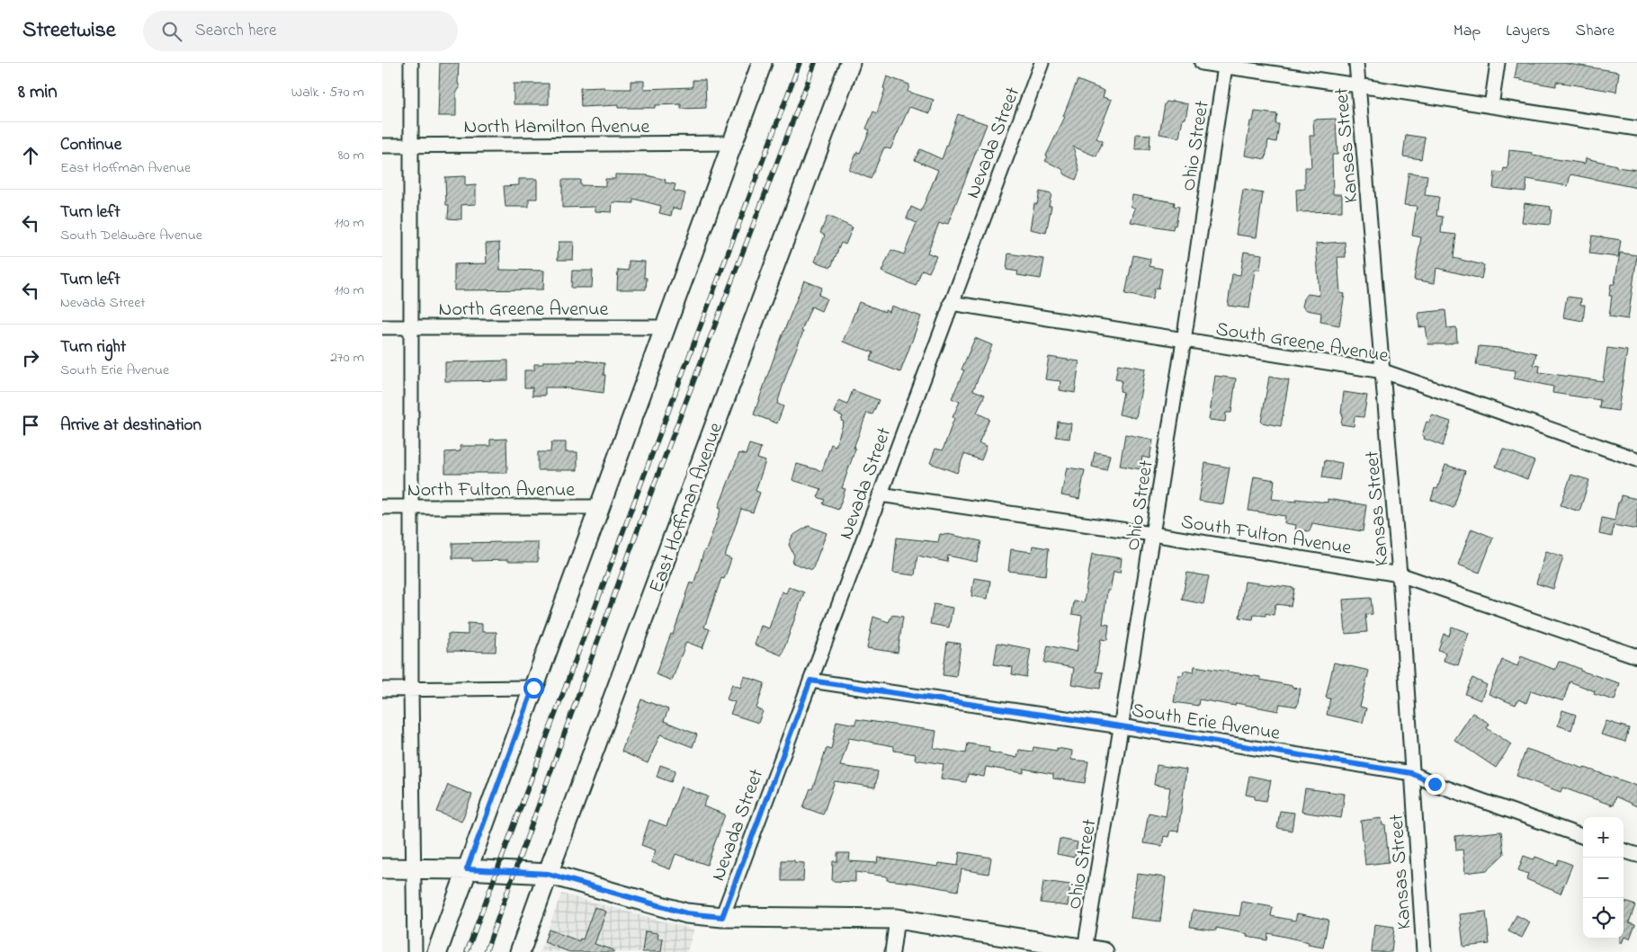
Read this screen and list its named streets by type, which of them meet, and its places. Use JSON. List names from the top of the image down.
{
  "streets": {
    "street": [
      "North Hamilton Avenue",
      "Nevada Street",
      "Ohio Street",
      "Kansas Street",
      "North Greene Avenue",
      "South Greene Avenue",
      "North Fulton Avenue",
      "East Hoffman Avenue",
      "South Fulton Avenue",
      "South Erie Avenue"
    ]
  },
  "crossings": [
    ["Nevada Street", "South Greene Avenue"],
    ["Nevada Street", "South Fulton Avenue"],
    ["Nevada Street", "South Erie Avenue"],
    ["Ohio Street", "South Greene Avenue"],
    ["Ohio Street", "South Fulton Avenue"],
    ["Ohio Street", "South Erie Avenue"],
    ["Kansas Street", "South Greene Avenue"],
    ["Kansas Street", "South Fulton Avenue"],
    ["Kansas Street", "South Erie Avenue"]
  ],
  "page": {
    "header": "Streetwise",
    "search": "Search here",
    "nav": ["Map", "Layers", "Share"],
    "heading": ["8 min", "Walk · 570 m"],
    "list": [
      ["Continue", "East Hoffman Avenue", "80 m"],
      ["Turn left", "South Delaware Avenue", "110 m"],
      ["Turn left", "Nevada Street", "110 m"],
      ["Turn right", "South Erie Avenue", "270 m"],
      "Arrive at destination"
    ],
    "map_buttons": ["+", "−"]
  }
}
